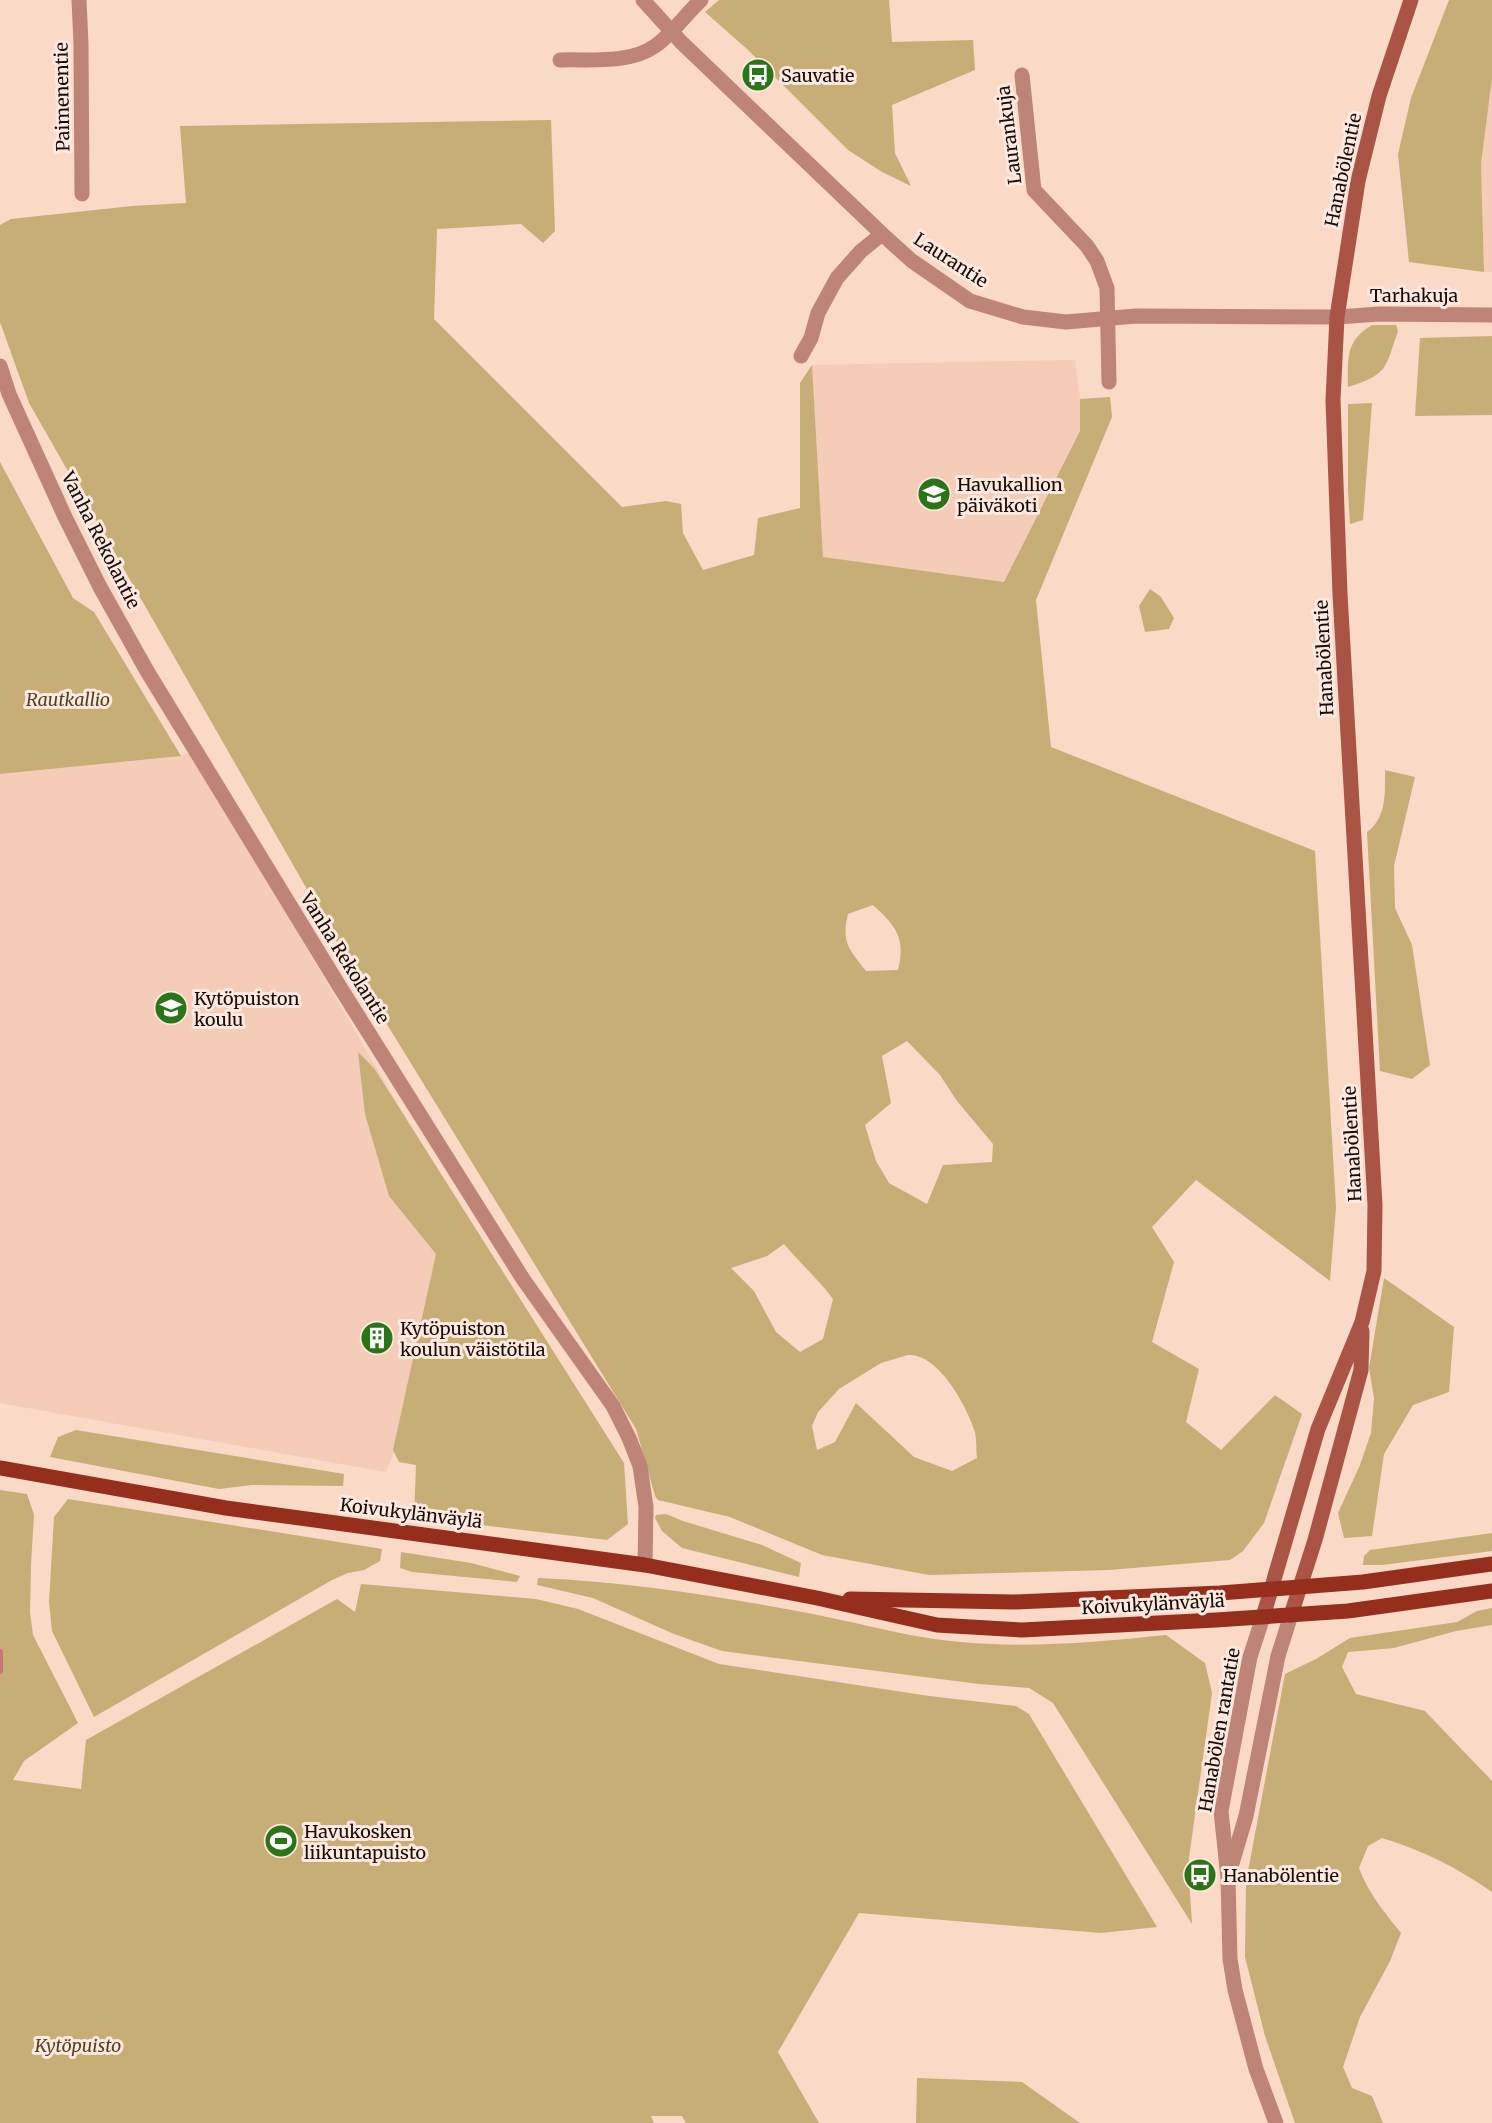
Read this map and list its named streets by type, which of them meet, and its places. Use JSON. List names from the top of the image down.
{
  "streets": {
    "main road": ["Hanabölentie", "Koivukylänväylä", "Hanabölen rantatie"],
    "street": [
      "Paimenentie",
      "Laurankuja",
      "Laurantie",
      "Tarhakuja",
      "Vanha Rekolantie"
    ]
  },
  "crossings": [
    ["Laurankuja", "Laurantie"],
    ["Hanabölentie", "Laurantie"],
    ["Hanabölentie", "Tarhakuja"],
    ["Hanabölentie", "Koivukylänväylä"],
    ["Hanabölentie", "Hanabölen rantatie"],
    ["Laurantie", "Tarhakuja"],
    ["Vanha Rekolantie", "Koivukylänväylä"],
    ["Koivukylänväylä", "Hanabölen rantatie"]
  ],
  "parks": ["Rautkallio", "Kytöpuisto"],
  "places": {
    "bus stop": ["Sauvatie", "Hanabölentie"],
    "school or university": ["Havukallion päiväkoti", "Kytöpuiston koulu"],
    "building": ["Kytöpuiston koulun väistötila"],
    "sports": ["Havukosken liikuntapuisto"]
  }
}
